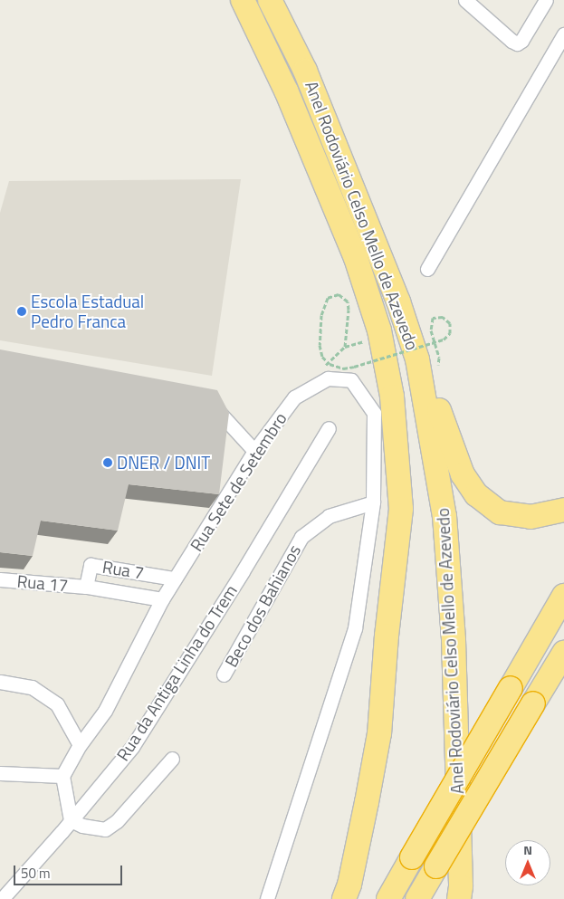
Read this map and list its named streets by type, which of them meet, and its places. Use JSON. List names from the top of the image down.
{
  "streets": {
    "highway": ["Anel Rodoviário Celso Mello de Azevedo"],
    "street": [
      "Rua Sete de Setembro",
      "Rua 7",
      "Rua 17",
      "Beco dos Bahianos",
      "Rua da Antiga Linha do Trem"
    ]
  },
  "crossings": [
    ["Rua Sete de Setembro", "Rua 7"],
    ["Rua Sete de Setembro", "Beco dos Bahianos"],
    ["Rua 7", "Rua 17"]
  ],
  "places": ["Escola Estadual Pedro Franca", "DNER / DNIT"],
  "scale_bar": "50 m",
  "north": "top"
}
